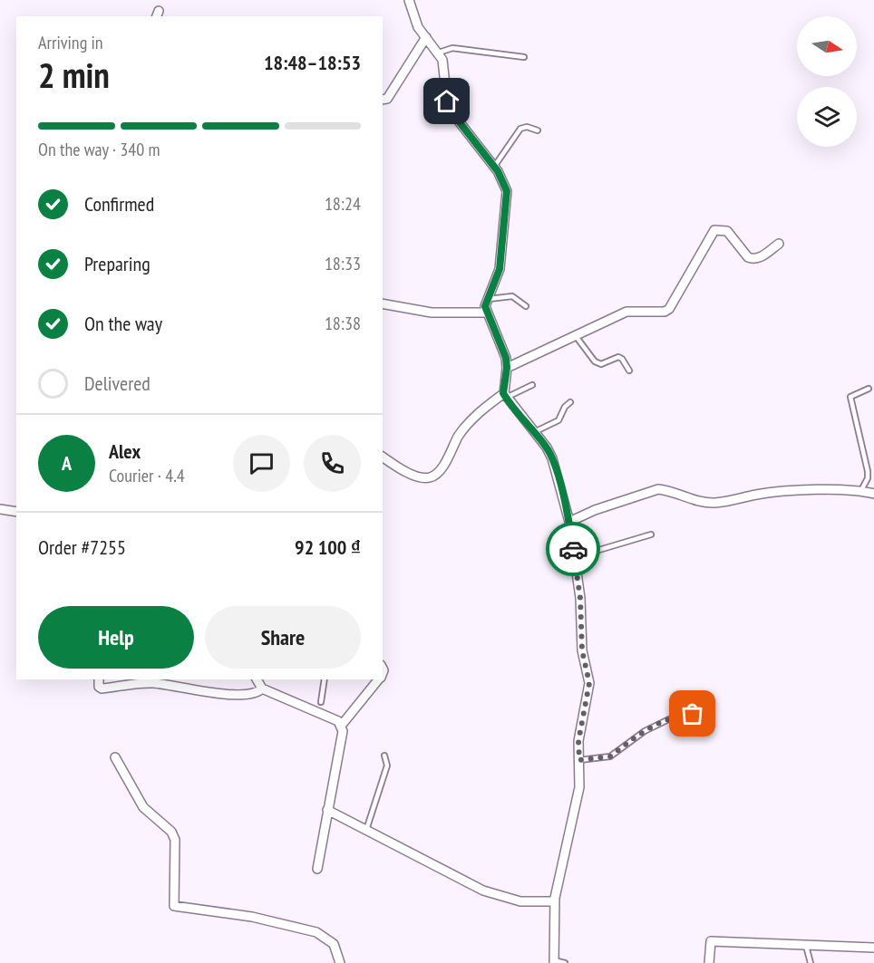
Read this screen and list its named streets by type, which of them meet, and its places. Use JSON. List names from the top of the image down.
{
  "north": "right",
  "page": {
    "heading": ["2 min", "Arriving in", "18:48–18:53"],
    "panel": [
      "Alex",
      "Courier · 4.4",
      "Order #7255",
      "92 100 ₫"
    ],
    "bar": "On the way · 340 m",
    "list": [
      ["Confirmed", "18:24"],
      ["Preparing", "18:33"],
      ["On the way", "18:38"],
      "Delivered"
    ],
    "round": "A",
    "buttons": ["Help", "Share"]
  }
}
